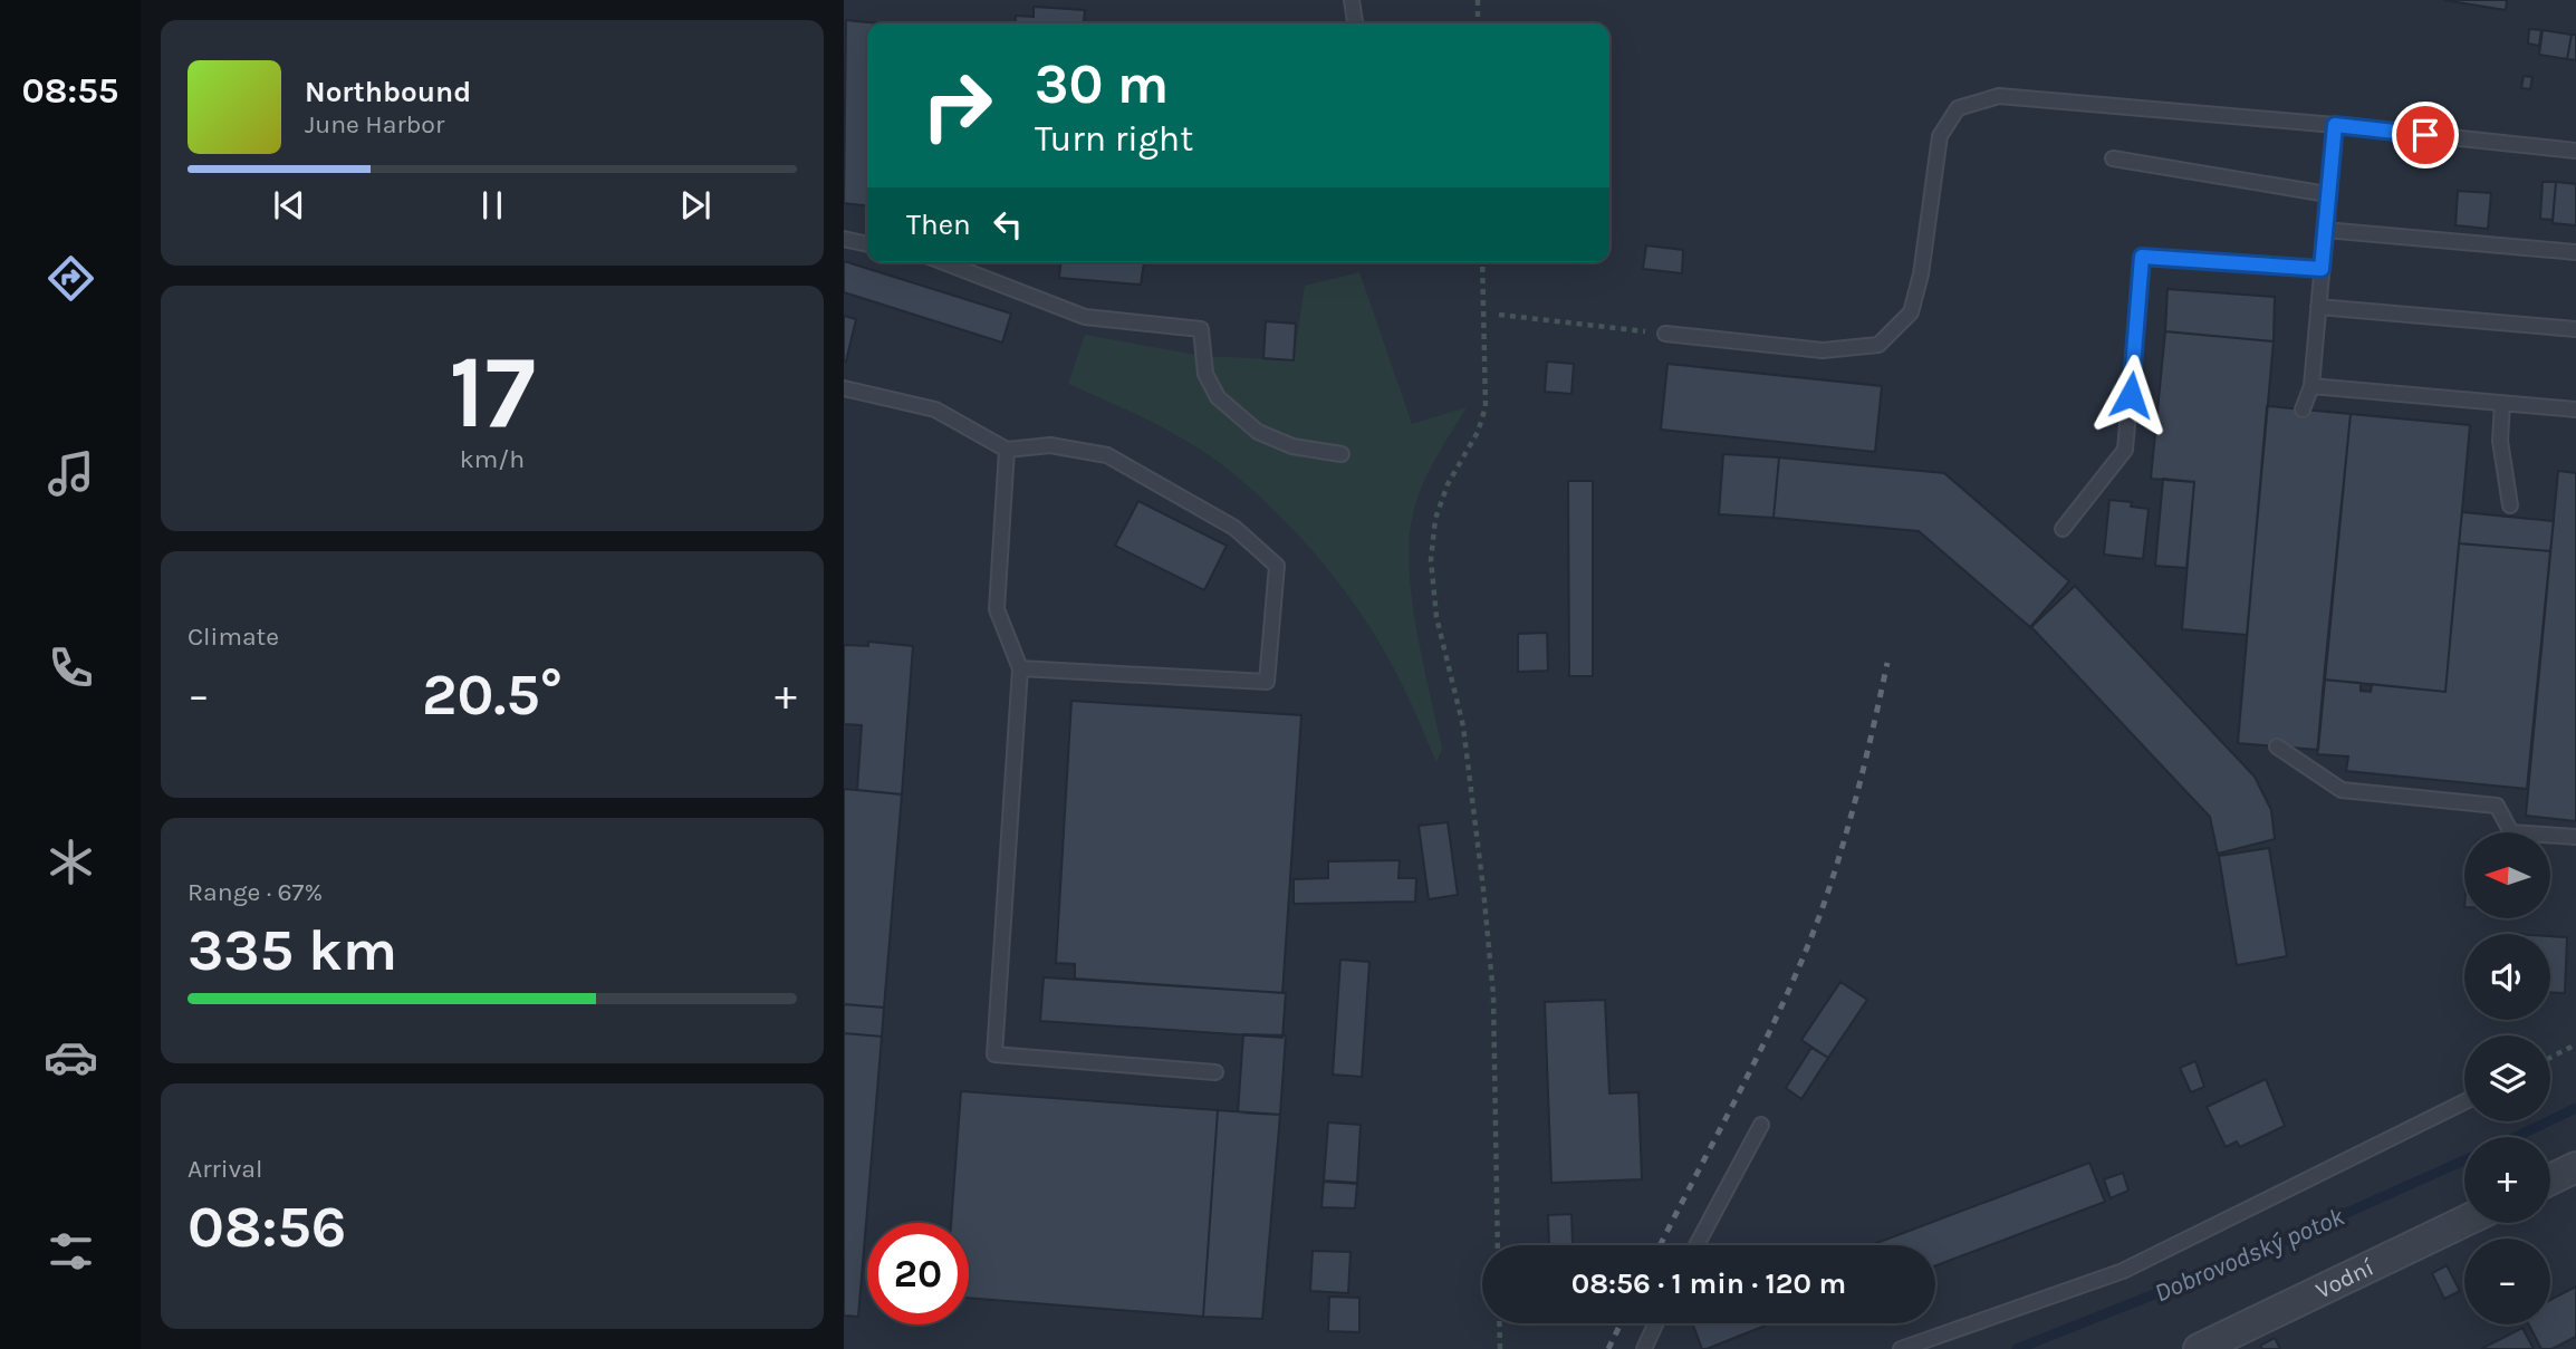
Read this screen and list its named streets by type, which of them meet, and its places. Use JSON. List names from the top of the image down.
{
  "streets": {
    "street": ["Vodní"]
  },
  "water": ["Dobrovodský potok"],
  "north": "left",
  "page": {
    "tabs": "08:55",
    "turn": ["30 m", "Turn right"],
    "song": ["Northbound", "June Harbor"],
    "then": "Then",
    "tile": [
      ["17", "km/h"],
      "Climate",
      ["Range · 67%", "335 km"],
      ["Arrival", "08:56"]
    ],
    "heat": ["−", "20.5°", "+"],
    "map_buttons": ["+", "−"],
    "limit": "20",
    "trip": "08:56 · 1 min · 120 m"
  }
}
